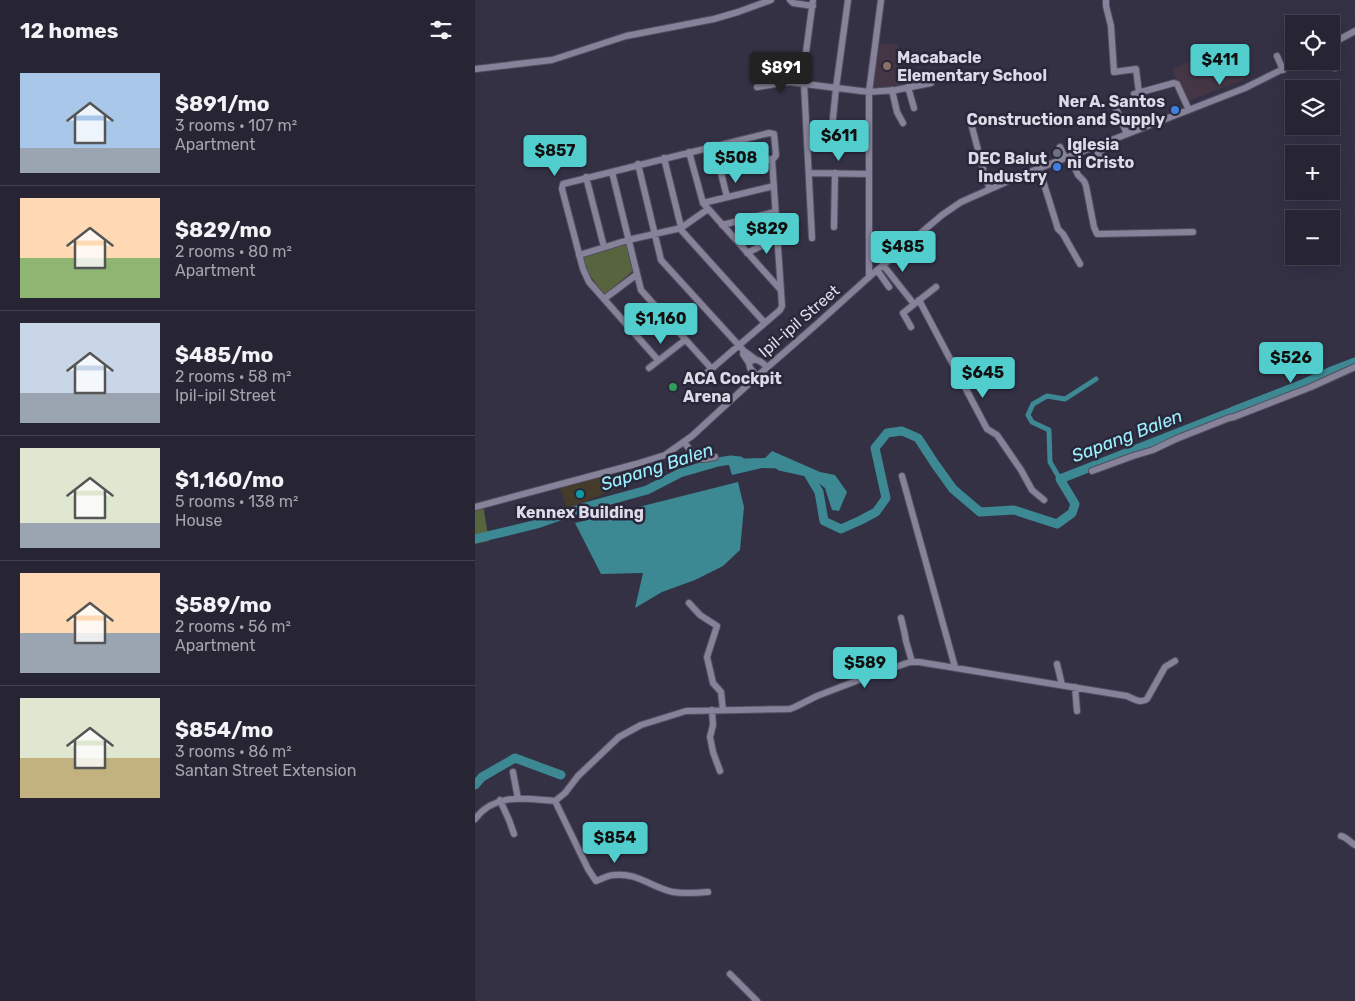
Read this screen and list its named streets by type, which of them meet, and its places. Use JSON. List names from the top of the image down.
{
  "streets": {
    "street": ["Ipil-ipil Street"]
  },
  "water": ["Sapang Balen"],
  "places": [
    "Macabacle Elementary School",
    "Ner A. Santos Construction and Supply",
    "Iglesia ni Cristo",
    "DEC Balut Industry",
    "ACA Cockpit Arena",
    "Kennex Building"
  ],
  "page": {
    "heading": "12 homes",
    "map_buttons": ["+", "−"],
    "price": [
      "$411",
      "$891",
      "$611",
      "$857",
      "$508",
      "$829",
      "$485",
      "$1,160",
      "$526",
      "$645",
      "$589",
      "$854"
    ],
    "list": [
      {
        "name": "$891/mo",
        "note": "3 rooms · 107 m² · Apartment"
      },
      {
        "name": "$829/mo",
        "note": "2 rooms · 80 m² · Apartment"
      },
      {
        "name": "$485/mo",
        "note": "2 rooms · 58 m² · Ipil-ipil Street"
      },
      {
        "name": "$1,160/mo",
        "note": "5 rooms · 138 m² · House"
      },
      {
        "name": "$589/mo",
        "note": "2 rooms · 56 m² · Apartment"
      },
      {
        "name": "$854/mo",
        "note": "3 rooms · 86 m² · Santan Street Extension"
      }
    ]
  }
}
